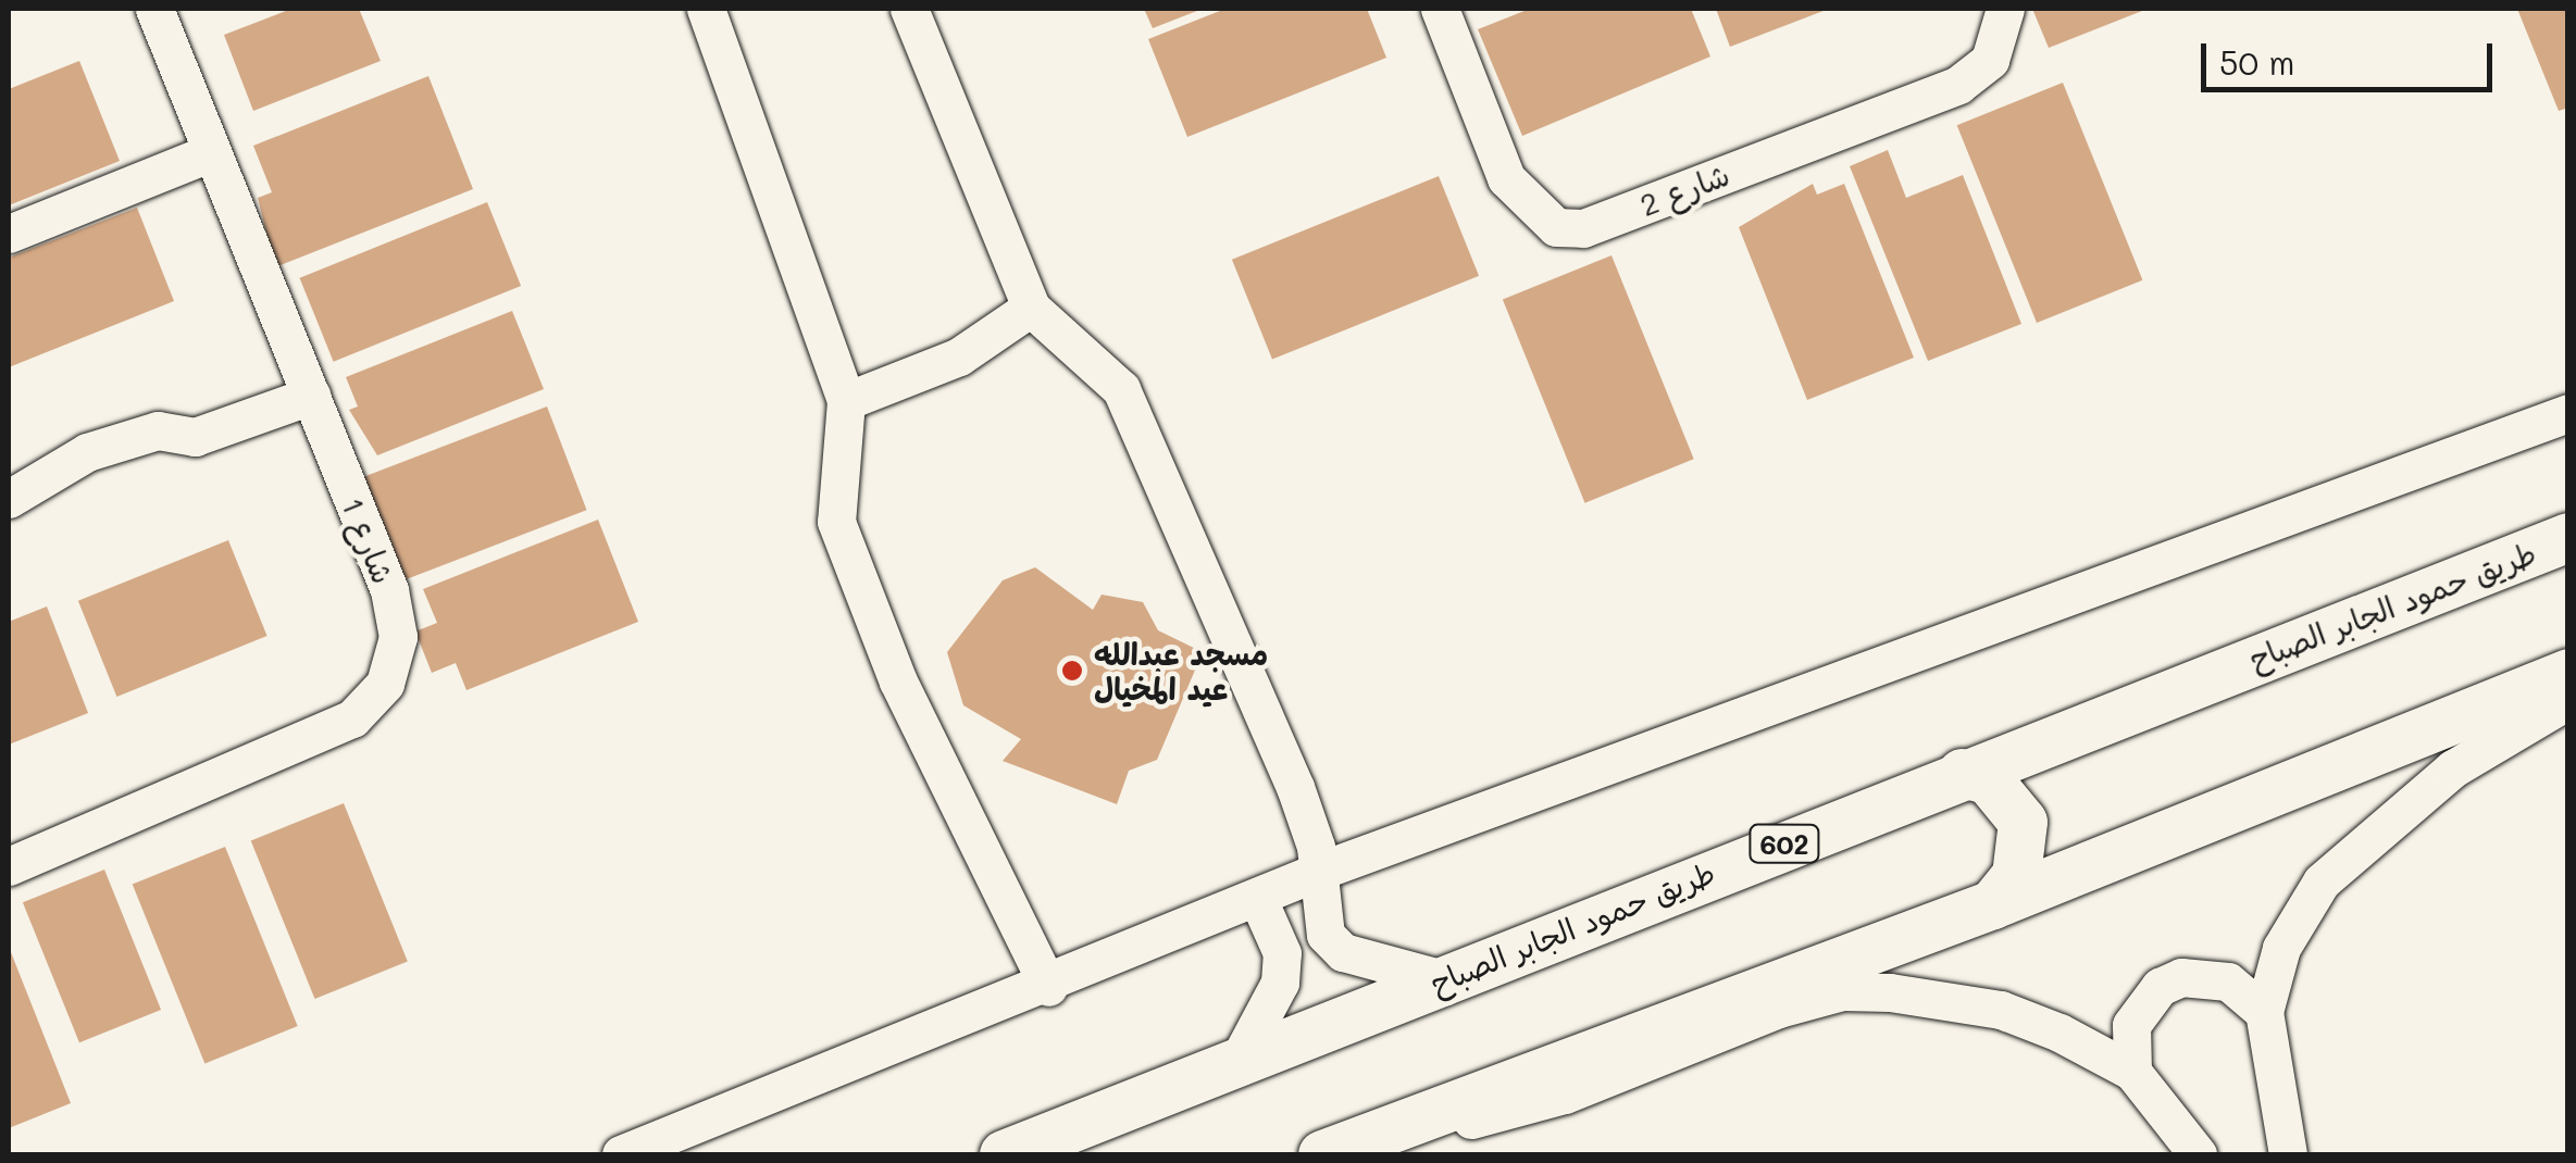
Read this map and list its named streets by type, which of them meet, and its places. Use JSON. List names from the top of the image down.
{
  "streets": {
    "main road": ["طريق حمود الجابر الصباح", "602"],
    "street": ["شارع 2", "شارع 1"]
  },
  "places": ["مسجد عبدالله عيد المخيال"],
  "scale_bar": "50 m"
}
